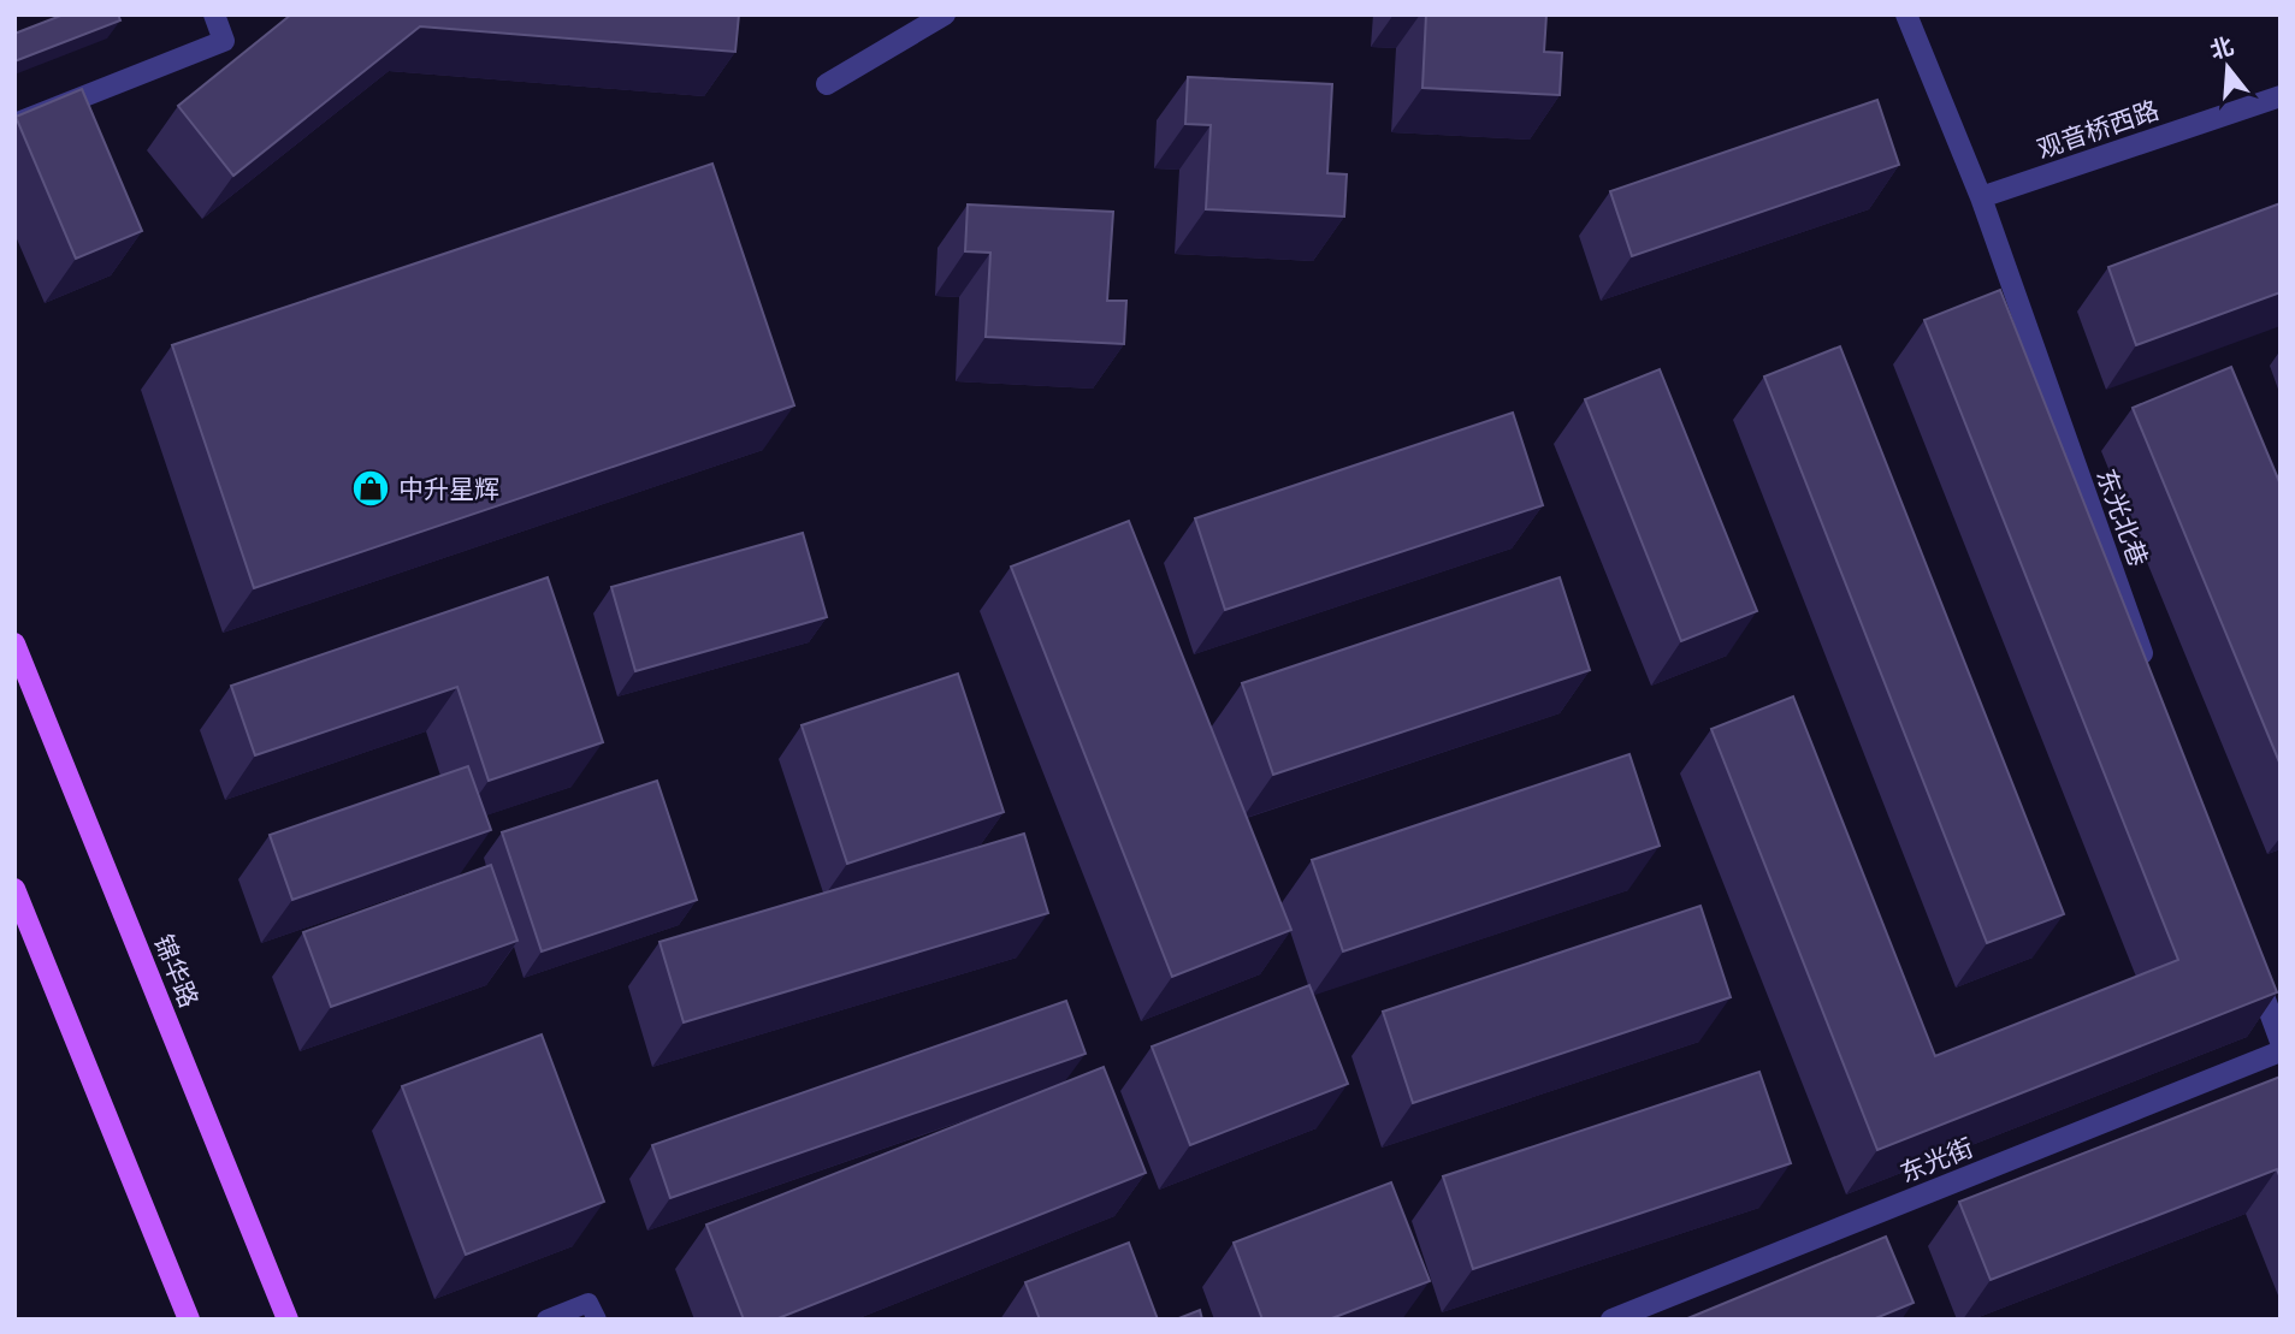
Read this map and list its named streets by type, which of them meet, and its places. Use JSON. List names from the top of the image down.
{
  "streets": {
    "main road": ["锦华路"],
    "street": ["观音桥西路", "东光北巷", "东光街"]
  },
  "crossings": [
    ["观音桥西路", "东光北巷"]
  ],
  "places": {
    "shop": ["中升星辉"]
  },
  "north": "top"
}
